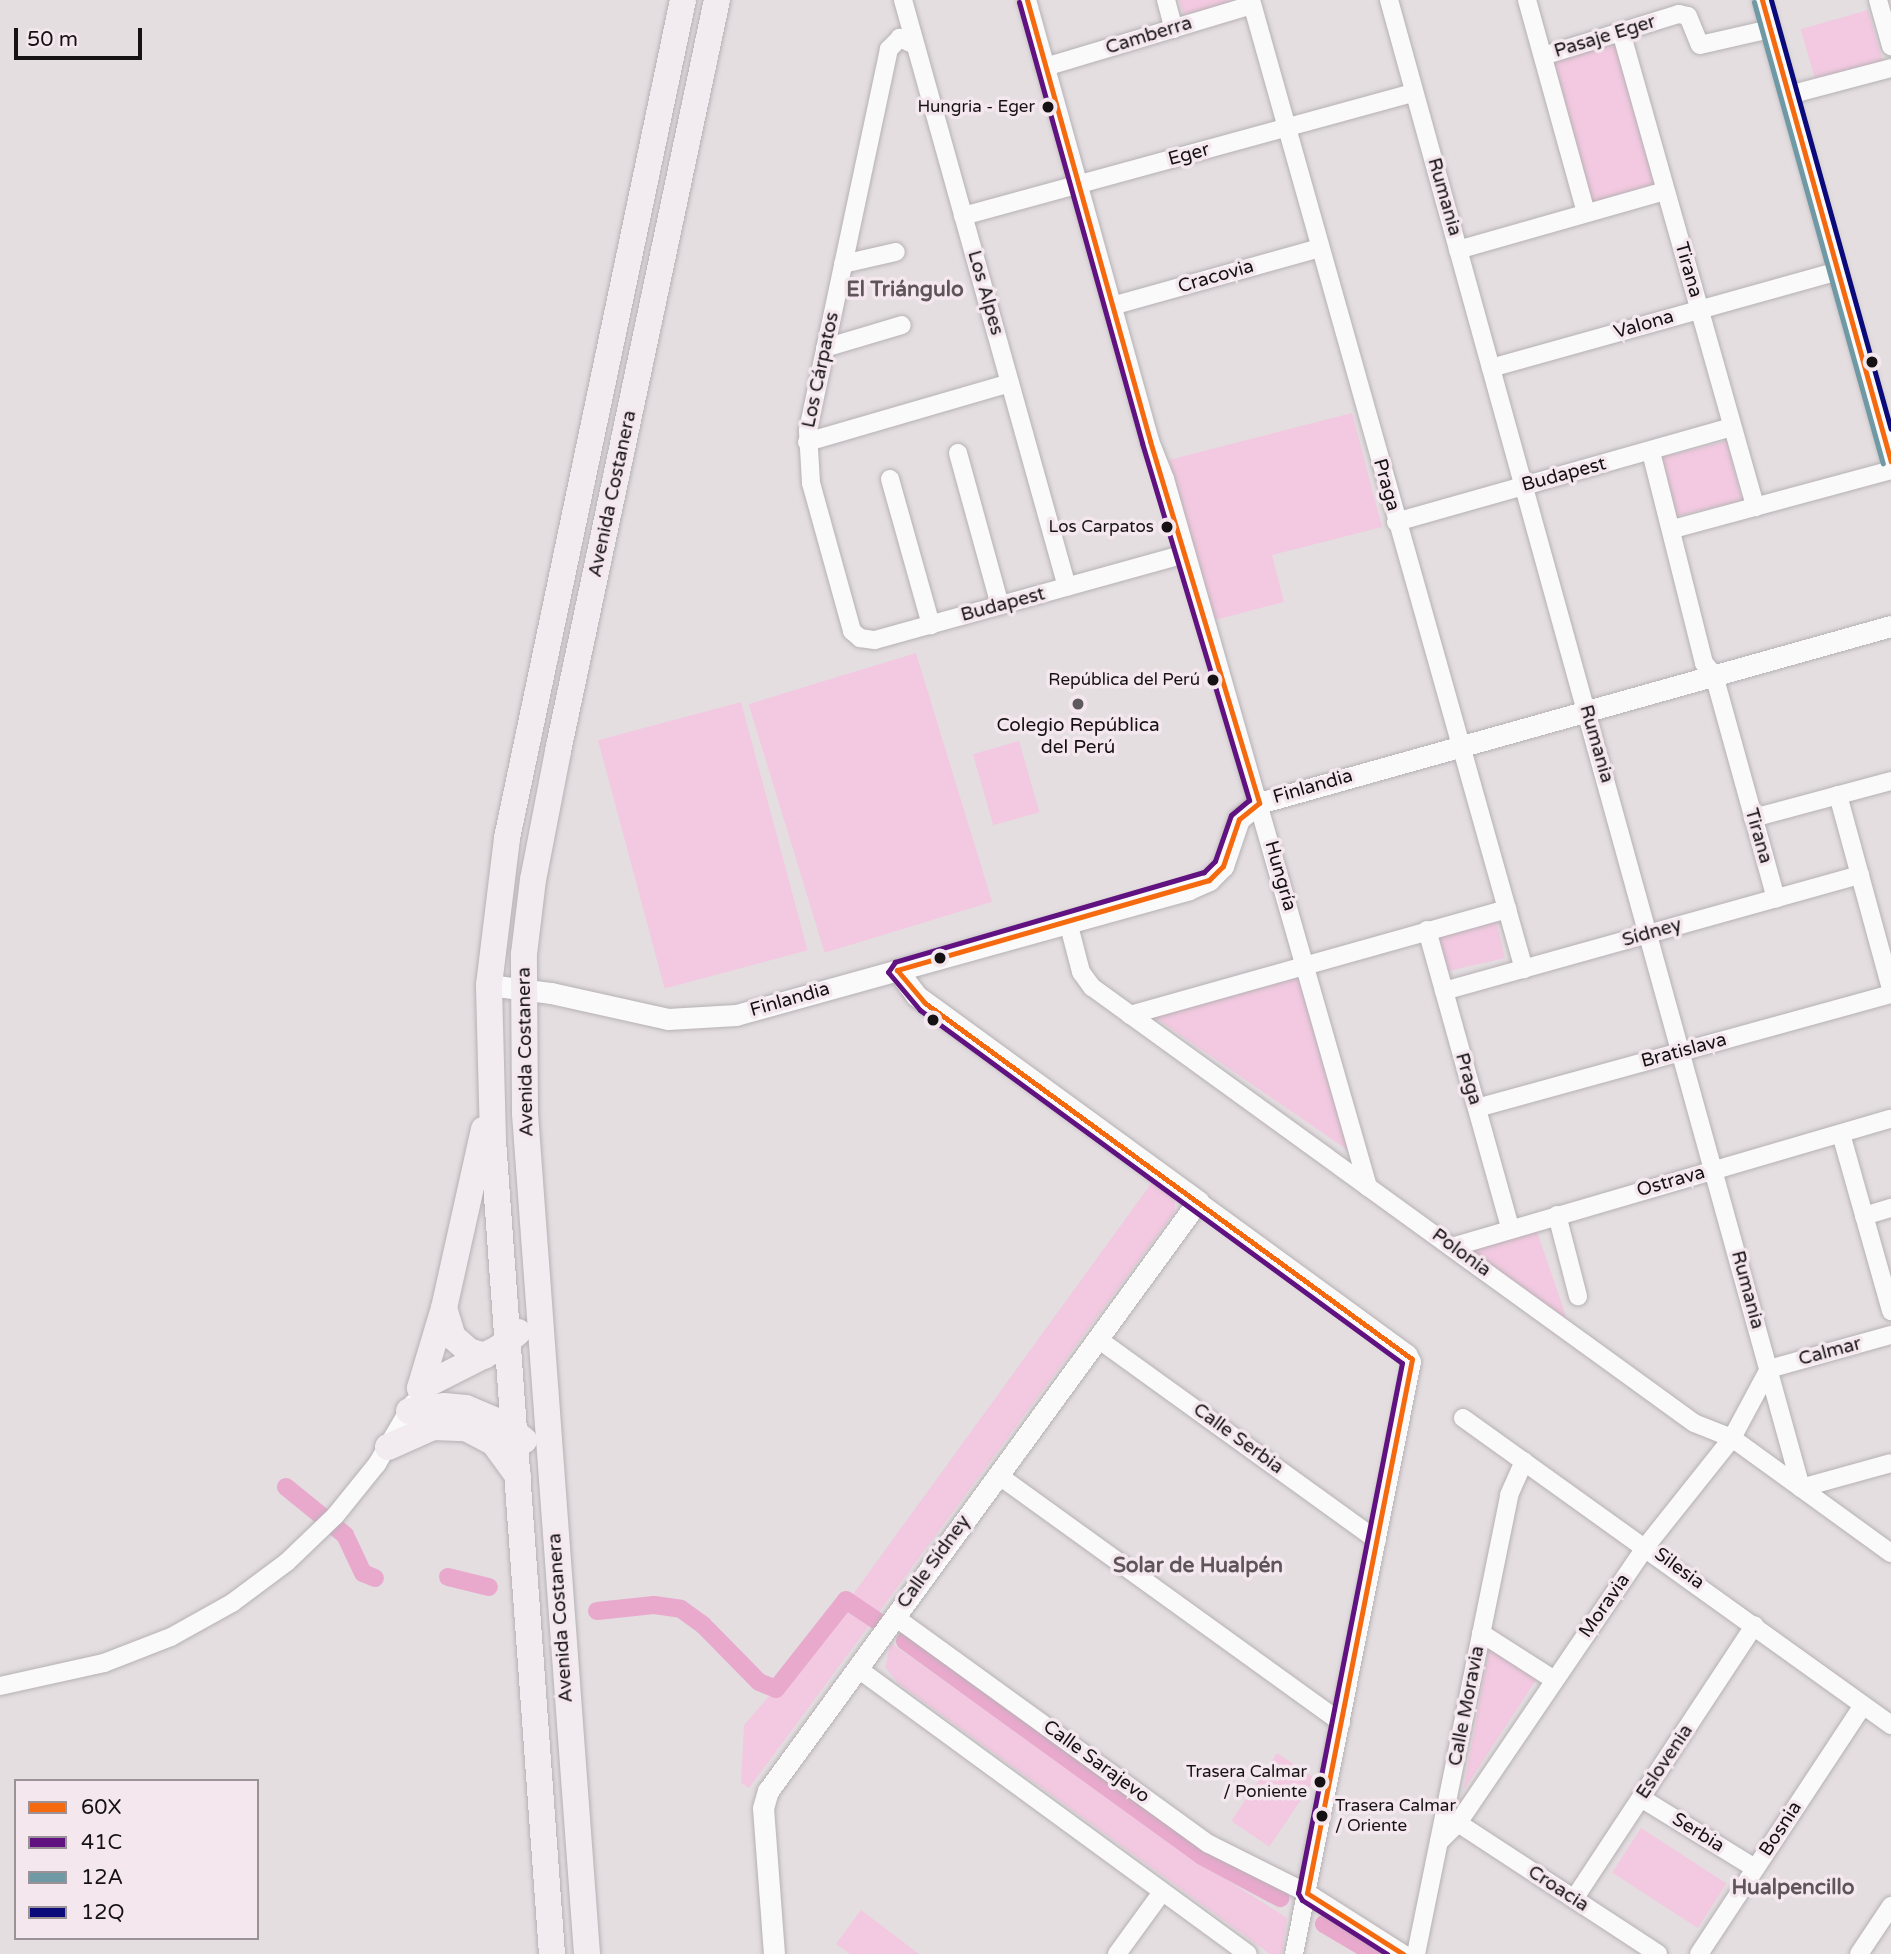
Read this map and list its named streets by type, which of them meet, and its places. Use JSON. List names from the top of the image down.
{
  "streets": {
    "main road": ["Avenida Costanera"],
    "street": [
      "Camberra",
      "Pasaje Eger",
      "Eger",
      "Rumania",
      "Tirana",
      "Cracovia",
      "Los Alpes",
      "Valona",
      "Los Cárpatos",
      "Budapest",
      "Praga",
      "Finlandia",
      "Hungría",
      "Sídney",
      "Bratislava",
      "Ostrava",
      "Polonia",
      "Calmar",
      "Calle Serbia",
      "Calle Sídney",
      "Silesia",
      "Moravia",
      "Calle Moravia",
      "Calle Sarajevo",
      "Eslovenia",
      "Bosnia",
      "Serbia",
      "Croacia"
    ]
  },
  "crossings": [
    ["Camberra", "Praga"],
    ["Camberra", "Hungría"],
    ["Pasaje Eger", "Tirana"],
    ["Eger", "Rumania"],
    ["Eger", "Los Alpes"],
    ["Eger", "Praga"],
    ["Eger", "Hungría"],
    ["Rumania", "Valona"],
    ["Rumania", "Budapest"],
    ["Rumania", "Finlandia"],
    ["Rumania", "Sídney"],
    ["Rumania", "Bratislava"],
    ["Rumania", "Ostrava"],
    ["Rumania", "Polonia"],
    ["Rumania", "Calmar"],
    ["Rumania", "Moravia"],
    ["Tirana", "Valona"],
    ["Tirana", "Budapest"],
    ["Tirana", "Finlandia"],
    ["Tirana", "Sídney"],
    ["Cracovia", "Praga"],
    ["Cracovia", "Hungría"],
    ["Los Alpes", "Los Cárpatos"],
    ["Los Alpes", "Budapest"],
    ["Los Cárpatos", "Budapest"],
    ["Budapest", "Praga"],
    ["Budapest", "Hungría"],
    ["Praga", "Finlandia"],
    ["Praga", "Sídney"],
    ["Praga", "Bratislava"],
    ["Praga", "Ostrava"],
    ["Avenida Costanera", "Finlandia"],
    ["Finlandia", "Hungría"],
    ["Finlandia", "Polonia"],
    ["Hungría", "Polonia"],
    ["Ostrava", "Polonia"],
    ["Polonia", "Moravia"],
    ["Calmar", "Moravia"],
    ["Calle Serbia", "Calle Sídney"],
    ["Calle Sídney", "Calle Sarajevo"],
    ["Silesia", "Moravia"],
    ["Silesia", "Calle Moravia"],
    ["Silesia", "Eslovenia"],
    ["Silesia", "Bosnia"],
    ["Moravia", "Calle Moravia"],
    ["Moravia", "Croacia"],
    ["Eslovenia", "Serbia"],
    ["Eslovenia", "Croacia"],
    ["Bosnia", "Serbia"]
  ],
  "districts": ["El Triángulo", "Solar de Hualpén", "Hualpencillo"],
  "places": [
    "Hungria - Eger",
    "Los Carpatos",
    "República del Perú",
    "Colegio República del Perú",
    "Trasera Calmar / Poniente",
    "Trasera Calmar / Oriente"
  ],
  "lines": [
    "transit line 60X",
    "transit line 12Q",
    "transit line 41C",
    "transit line 12A"
  ],
  "legend": [
    "60X",
    "41C",
    "12A",
    "12Q"
  ],
  "scale_bar": "50 m"
}
